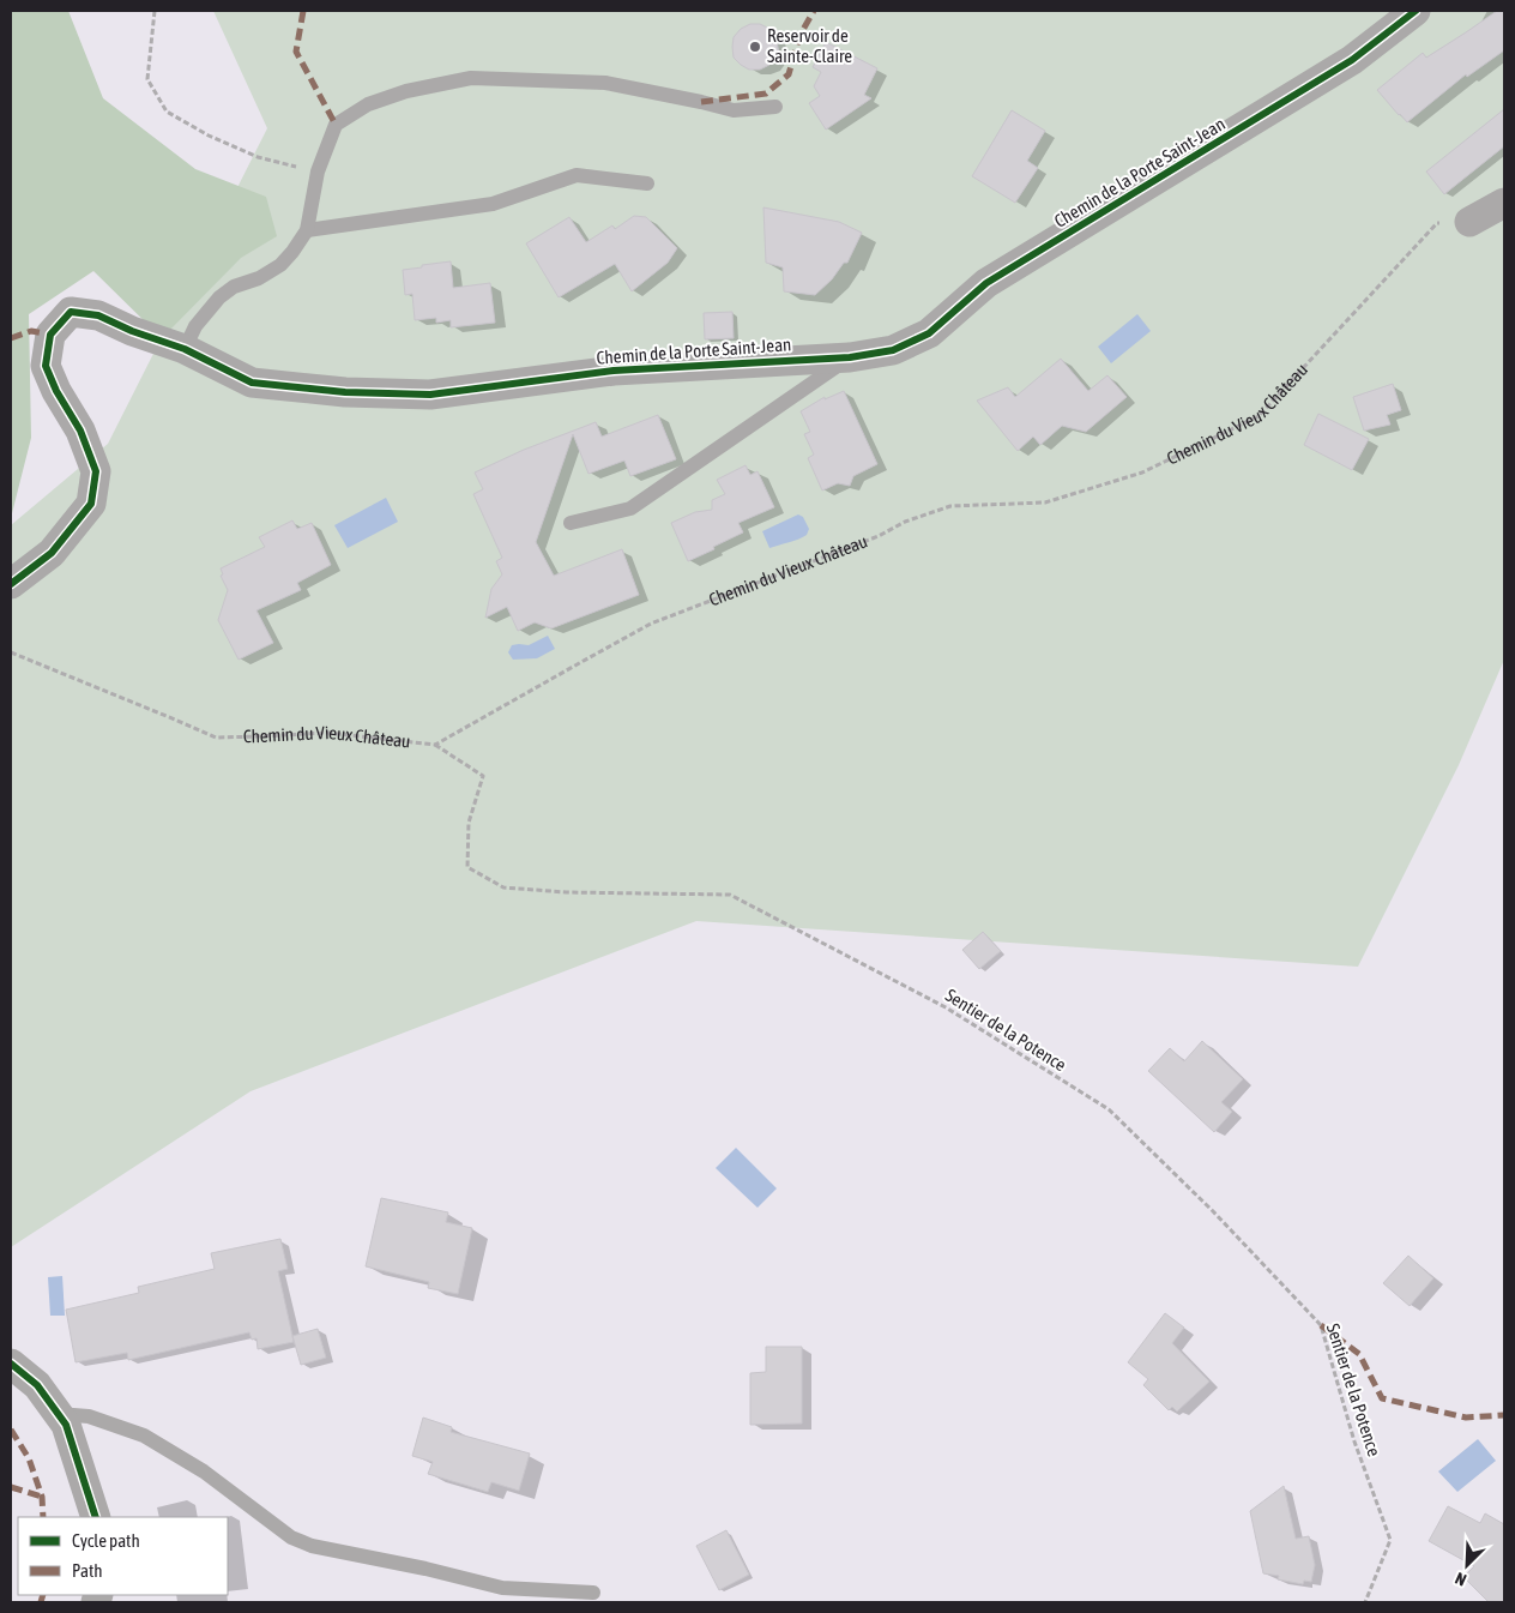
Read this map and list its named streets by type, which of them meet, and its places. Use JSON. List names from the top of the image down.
{
  "streets": {
    "street": ["Chemin de la Porte Saint-Jean"],
    "path": ["Chemin du Vieux Château", "Sentier de la Potence"]
  },
  "crossings": [
    ["Chemin du Vieux Château", "Sentier de la Potence"]
  ],
  "places": ["Reservoir de Sainte-Claire"],
  "legend": ["Cycle path", "Path"],
  "north": "bottom left"
}
